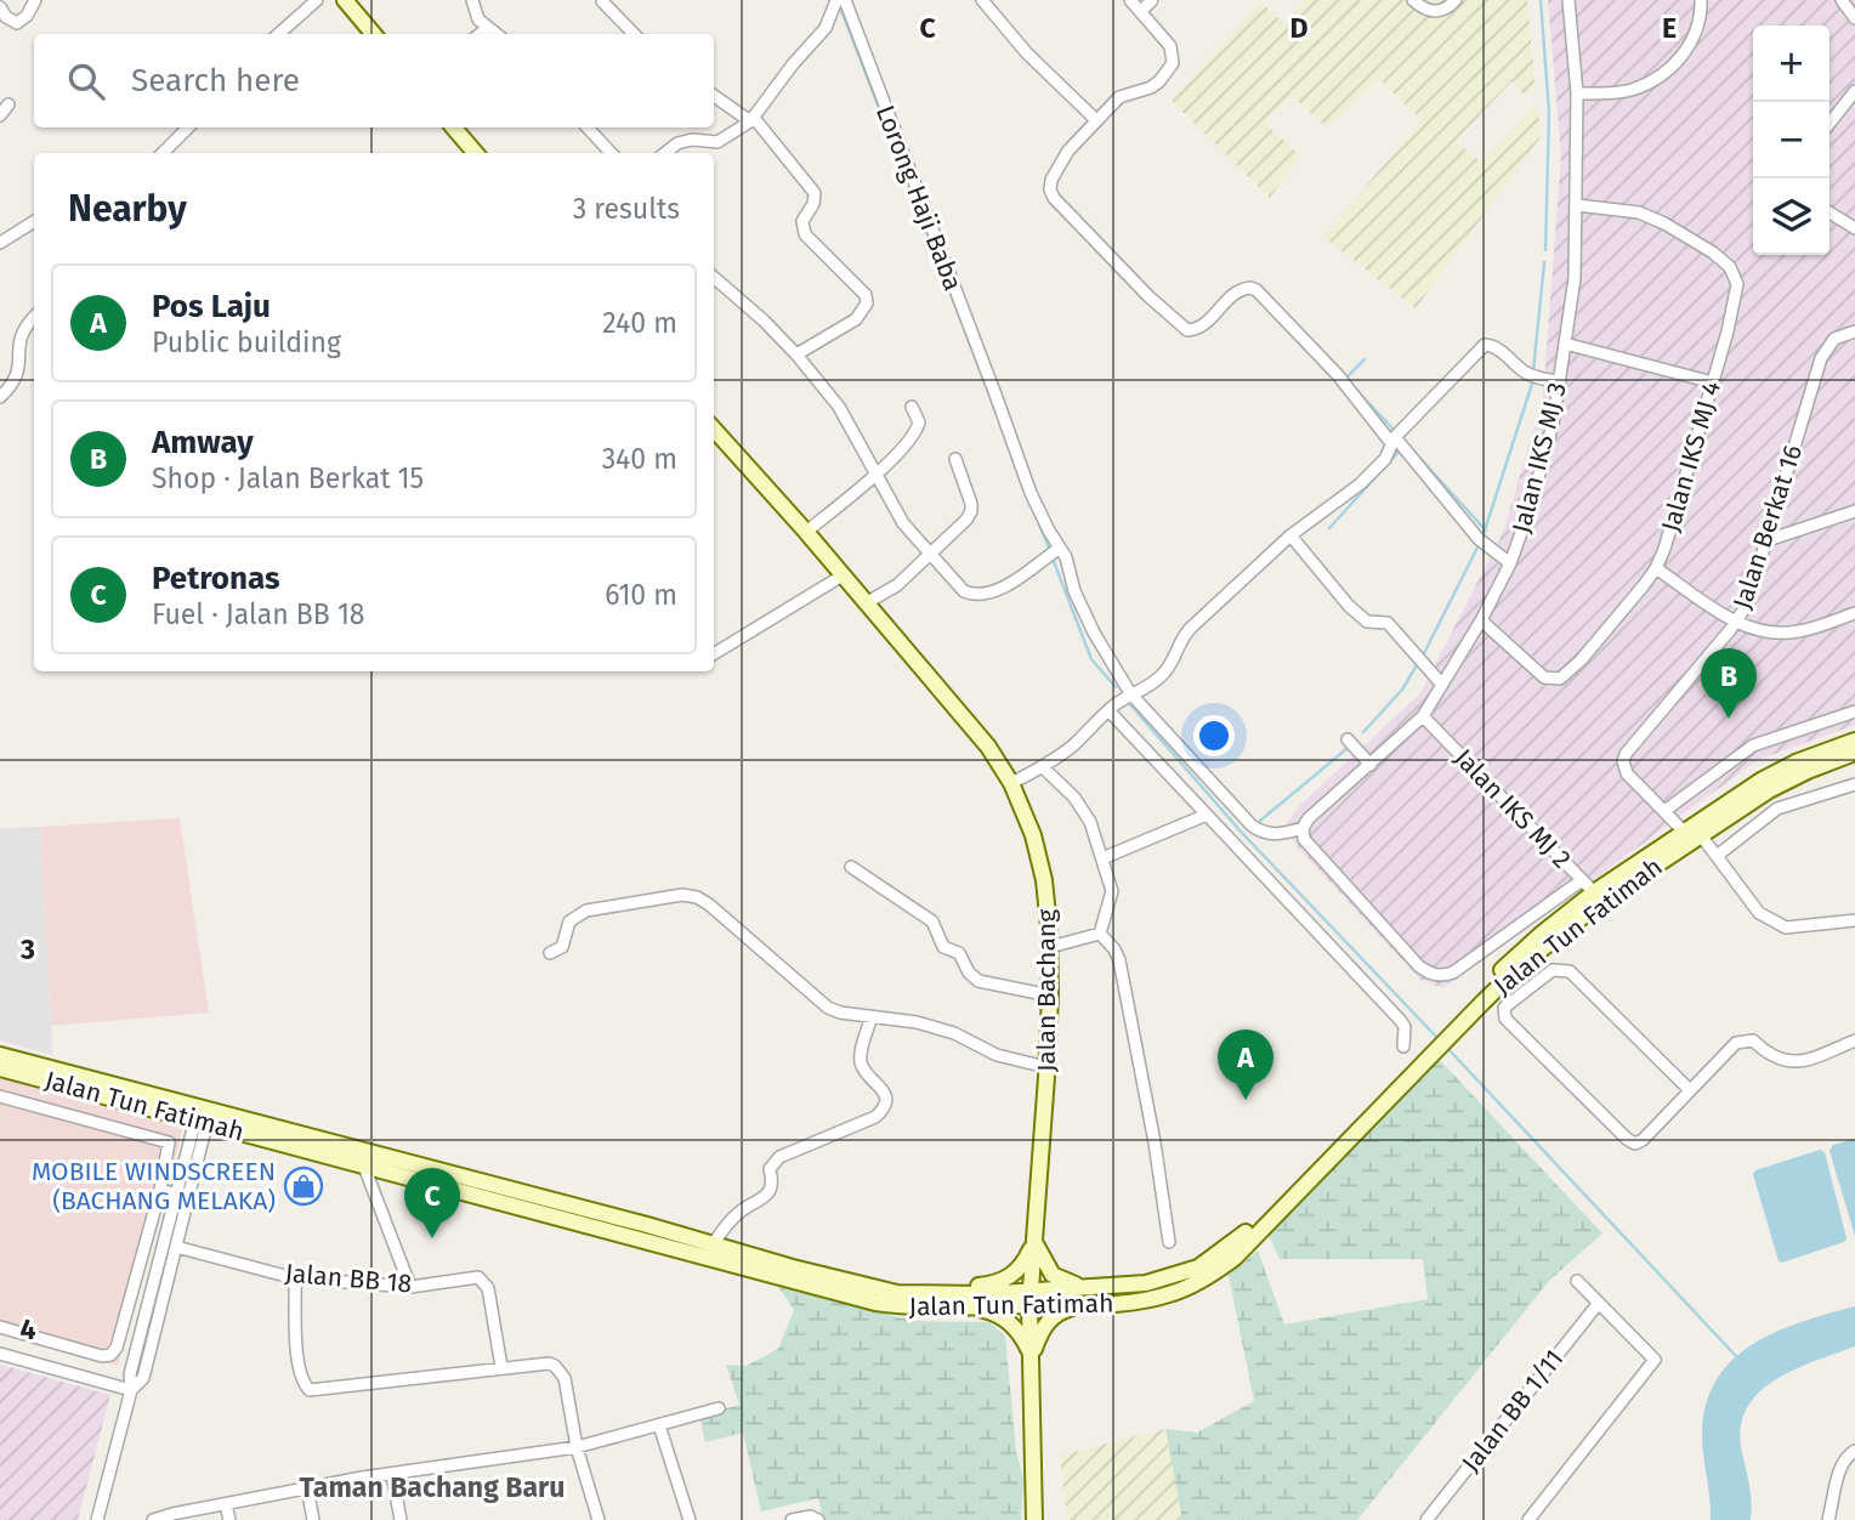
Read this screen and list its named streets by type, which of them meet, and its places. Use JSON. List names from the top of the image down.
{
  "streets": {
    "main road": ["Jalan Tun Fatimah", "Jalan Bachang"],
    "street": [
      "Lorong Haji Baba",
      "Jalan IKS MJ 4",
      "Jalan IKS MJ 3",
      "Jalan Berkat 16",
      "Jalan IKS MJ 2",
      "Jalan BB 18",
      "Jalan BB 1/11"
    ]
  },
  "crossings": [
    ["Jalan IKS MJ 4", "Jalan IKS MJ 3"],
    ["Jalan IKS MJ 3", "Jalan IKS MJ 2"],
    ["Jalan Berkat 16", "Jalan Tun Fatimah"],
    ["Jalan IKS MJ 2", "Jalan Tun Fatimah"],
    ["Jalan Tun Fatimah", "Jalan Bachang"]
  ],
  "districts": ["Taman Bachang Baru"],
  "places": {
    "shop": ["MOBILE WINDSCREEN (BACHANG MELAKA)"]
  },
  "page": {
    "map_buttons": ["+", "−"],
    "search": "Search here",
    "heading": ["Nearby", "3 results"],
    "list": [
      {
        "mark": "A",
        "name": "Pos Laju",
        "note": "Public building",
        "value": "240 m"
      },
      {
        "mark": "B",
        "name": "Amway",
        "note": "Shop · Jalan Berkat 15",
        "value": "340 m"
      },
      {
        "mark": "C",
        "name": "Petronas",
        "note": "Fuel · Jalan BB 18",
        "value": "610 m"
      }
    ],
    "pins": ["B", "A", "C"]
  },
  "grid": {
    "columns": ["C", "D", "E"],
    "rows": ["3", "4"]
  }
}
